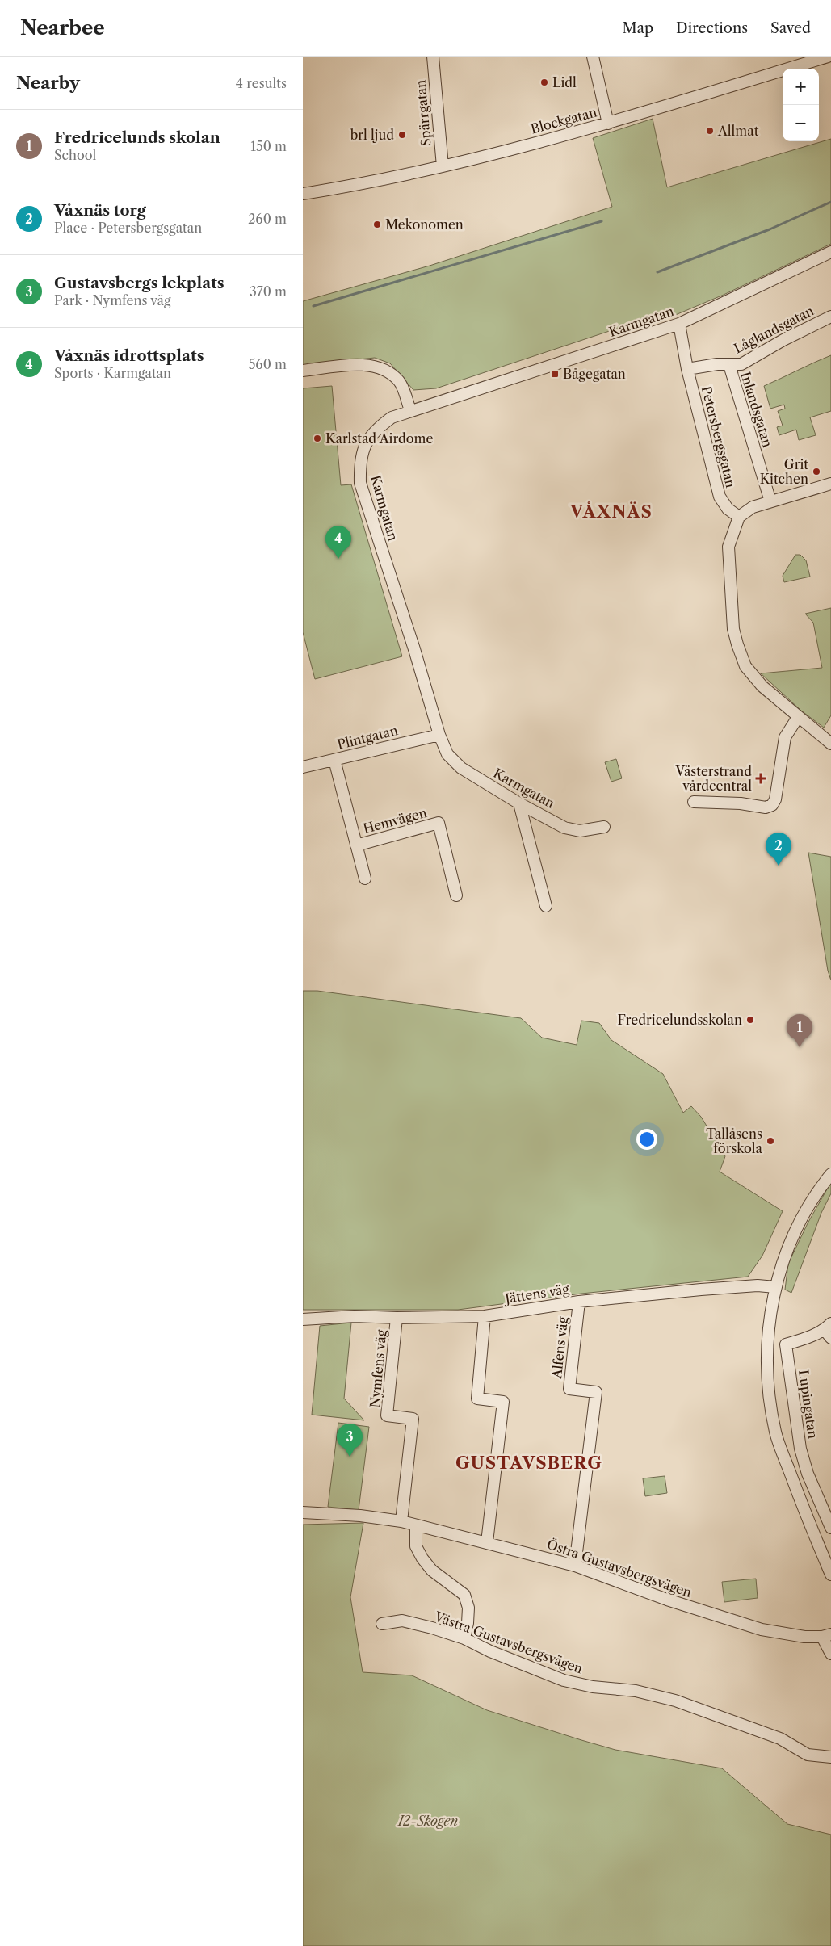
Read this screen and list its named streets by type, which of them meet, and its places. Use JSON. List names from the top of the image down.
{
  "streets": {
    "street": [
      "Spärrgatan",
      "Blockgatan",
      "Karmgatan",
      "Låglandsgatan",
      "Inlandsgatan",
      "Petersbergsgatan",
      "Plintgatan",
      "Hemvägen",
      "Jättens väg",
      "Alfens väg",
      "Nymfens väg",
      "Lupingatan",
      "Östra Gustavsbergsvägen",
      "Västra Gustavsbergsvägen"
    ]
  },
  "crossings": [
    ["Spärrgatan", "Blockgatan"],
    ["Karmgatan", "Petersbergsgatan"],
    ["Karmgatan", "Plintgatan"],
    ["Låglandsgatan", "Inlandsgatan"],
    ["Inlandsgatan", "Petersbergsgatan"],
    ["Plintgatan", "Hemvägen"],
    ["Jättens väg", "Alfens väg"],
    ["Jättens väg", "Nymfens väg"],
    ["Alfens väg", "Östra Gustavsbergsvägen"],
    ["Nymfens väg", "Östra Gustavsbergsvägen"]
  ],
  "districts": ["VÅXNÄS", "GUSTAVSBERG"],
  "parks": ["I2-Skogen"],
  "places": {
    "other": [
      "Lidl",
      "Allmat",
      "brl ljud",
      "Mekonomen",
      "Karlstad Airdome",
      "Grit Kitchen",
      "Fredricelundsskolan",
      "Tallåsens förskola"
    ],
    "transit": ["Bågegatan"],
    "health": ["Västerstrand vårdcentral"]
  },
  "page": {
    "header": "Nearbee",
    "nav": ["Map", "Directions", "Saved"],
    "heading": ["Nearby", "4 results"],
    "map_buttons": ["+", "−"],
    "list": [
      {
        "mark": "1",
        "name": "Fredricelunds skolan",
        "note": "School",
        "value": "150 m"
      },
      {
        "mark": "2",
        "name": "Våxnäs torg",
        "note": "Place · Petersbergsgatan",
        "value": "260 m"
      },
      {
        "mark": "3",
        "name": "Gustavsbergs lekplats",
        "note": "Park · Nymfens väg",
        "value": "370 m"
      },
      {
        "mark": "4",
        "name": "Våxnäs idrottsplats",
        "note": "Sports · Karmgatan",
        "value": "560 m"
      }
    ],
    "pins": [
      "4",
      "2",
      "1",
      "3"
    ]
  }
}
